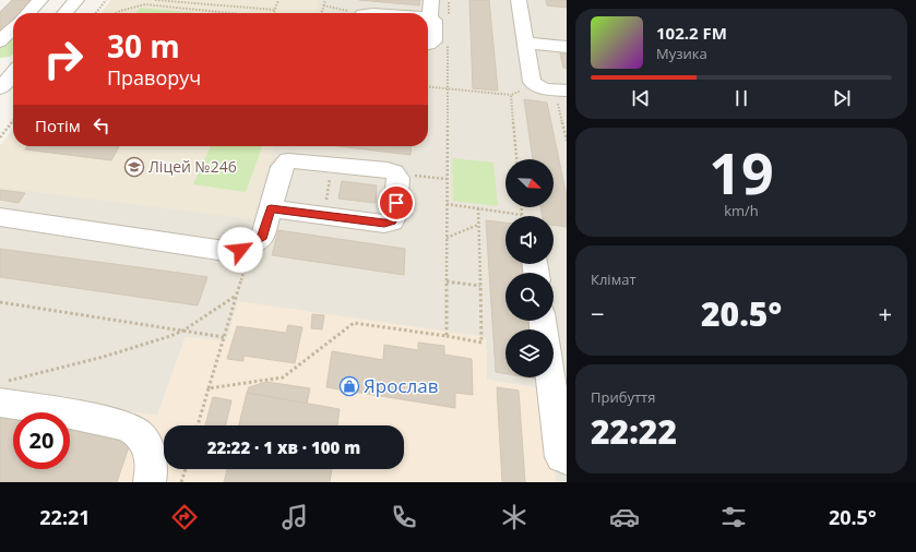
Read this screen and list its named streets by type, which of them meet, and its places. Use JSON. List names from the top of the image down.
{
  "places": {
    "school or university": ["Ліцей №246"],
    "shop": ["Ярослав"]
  },
  "north": "bottom right",
  "page": {
    "turn": ["30 m", "Праворуч"],
    "song": ["102.2 FM", "Музика"],
    "then": "Потім",
    "tile": [
      ["19", "km/h"],
      "Клімат",
      ["Прибуття", "22:22"]
    ],
    "heat": ["−", "20.5°", "+"],
    "limit": "20",
    "trip": "22:22 · 1 хв · 100 m",
    "tabs": ["22:21", "20.5°"]
  }
}
